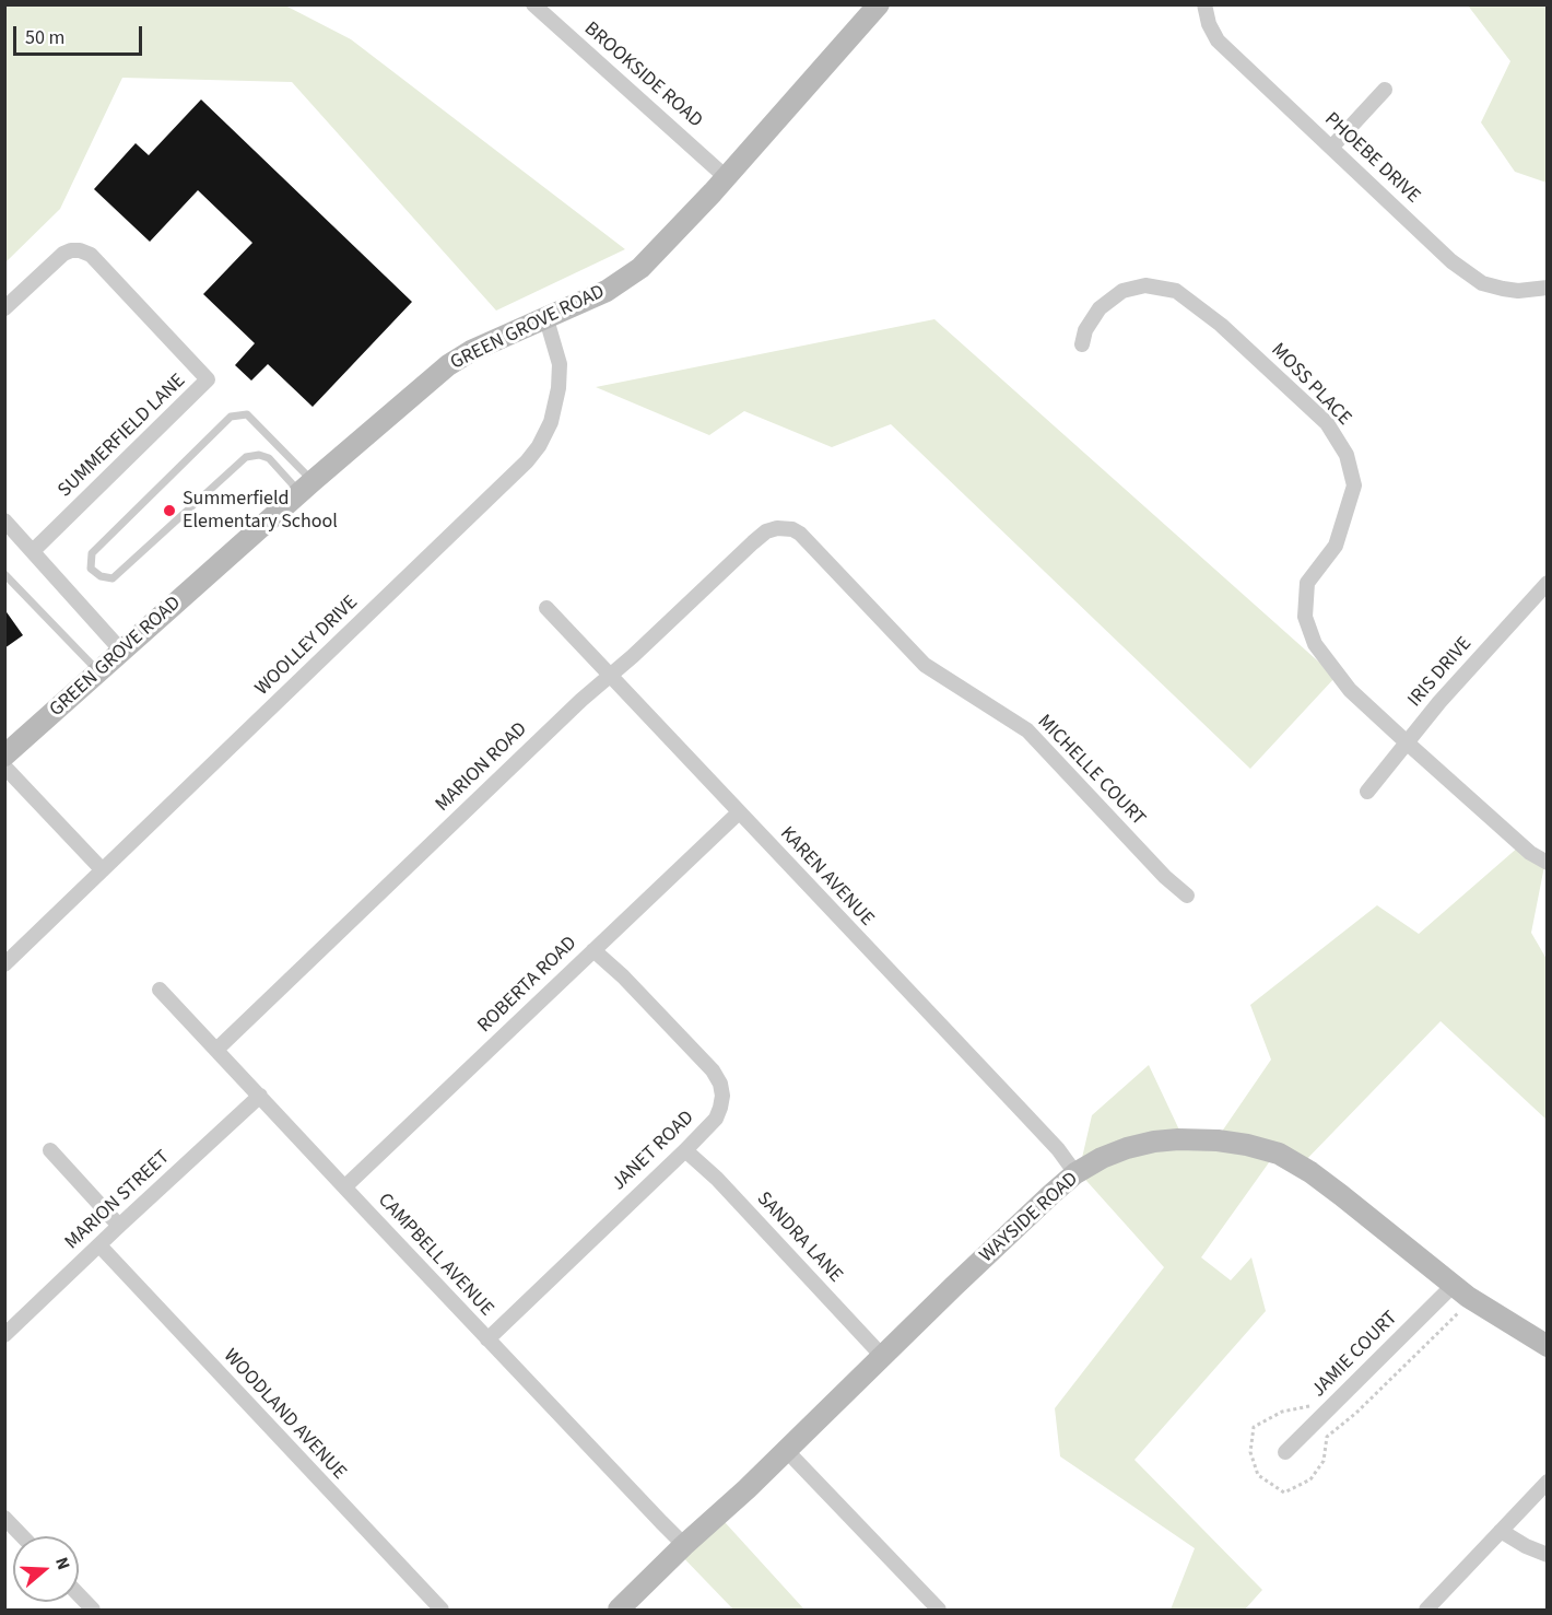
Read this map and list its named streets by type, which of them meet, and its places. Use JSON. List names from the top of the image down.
{
  "streets": {
    "street": [
      "BROOKSIDE ROAD",
      "PHOEBE DRIVE",
      "GREEN GROVE ROAD",
      "MOSS PLACE",
      "SUMMERFIELD LANE",
      "WOOLLEY DRIVE",
      "IRIS DRIVE",
      "MARION ROAD",
      "MICHELLE COURT",
      "KAREN AVENUE",
      "ROBERTA ROAD",
      "JANET ROAD",
      "MARION STREET",
      "WAYSIDE ROAD",
      "SANDRA LANE",
      "CAMPBELL AVENUE",
      "JAMIE COURT",
      "WOODLAND AVENUE"
    ]
  },
  "crossings": [
    ["BROOKSIDE ROAD", "GREEN GROVE ROAD"],
    ["GREEN GROVE ROAD", "WOOLLEY DRIVE"],
    ["MOSS PLACE", "IRIS DRIVE"],
    ["MARION ROAD", "MICHELLE COURT"],
    ["MARION ROAD", "KAREN AVENUE"],
    ["MARION ROAD", "CAMPBELL AVENUE"],
    ["KAREN AVENUE", "ROBERTA ROAD"],
    ["KAREN AVENUE", "WAYSIDE ROAD"],
    ["ROBERTA ROAD", "JANET ROAD"],
    ["ROBERTA ROAD", "CAMPBELL AVENUE"],
    ["JANET ROAD", "SANDRA LANE"],
    ["JANET ROAD", "CAMPBELL AVENUE"],
    ["MARION STREET", "CAMPBELL AVENUE"],
    ["MARION STREET", "WOODLAND AVENUE"],
    ["WAYSIDE ROAD", "SANDRA LANE"],
    ["WAYSIDE ROAD", "CAMPBELL AVENUE"],
    ["WAYSIDE ROAD", "JAMIE COURT"]
  ],
  "places": ["Summerfield Elementary School"],
  "scale_bar": "50 m",
  "north": "right"
}
